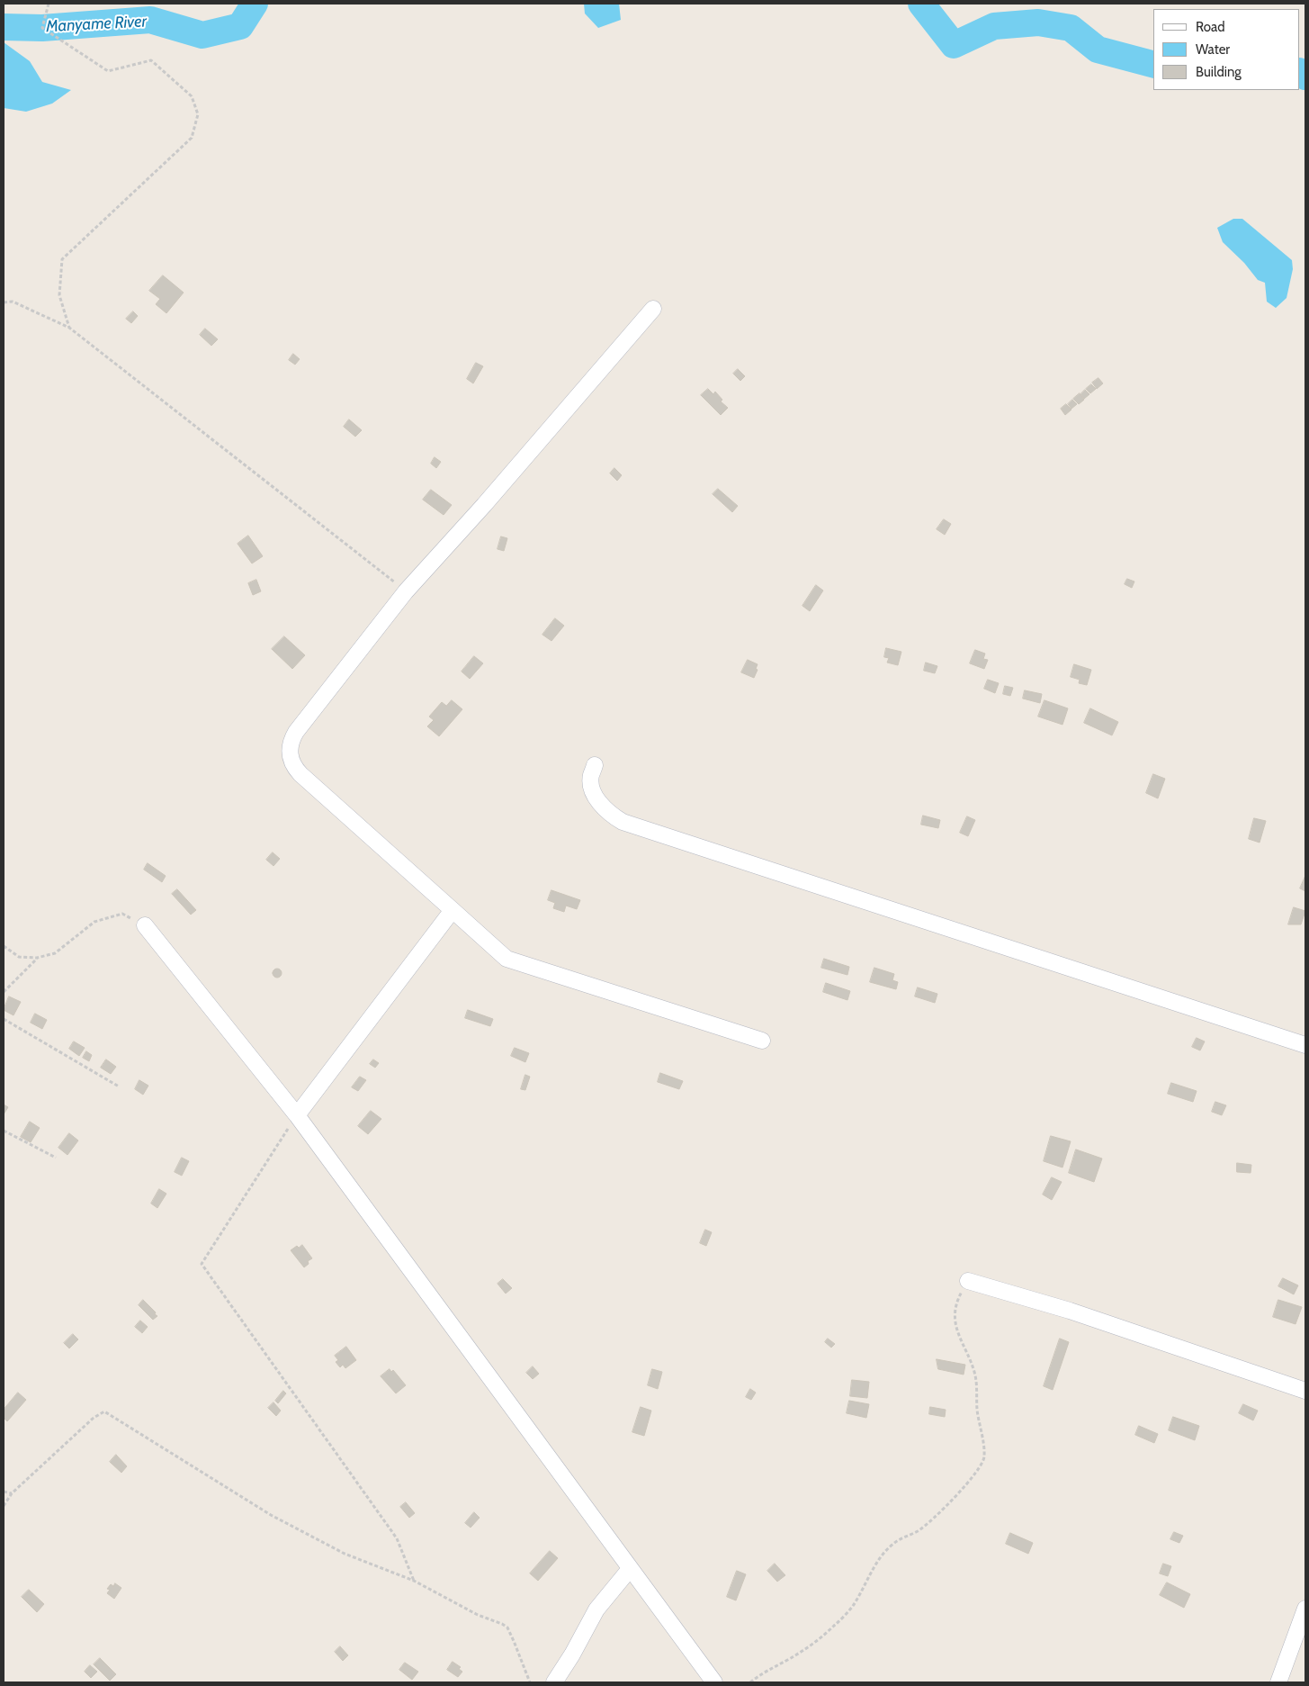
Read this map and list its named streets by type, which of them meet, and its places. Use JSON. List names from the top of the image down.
{
  "water": ["Manyame River"],
  "legend": ["Road", "Water", "Building"]
}
